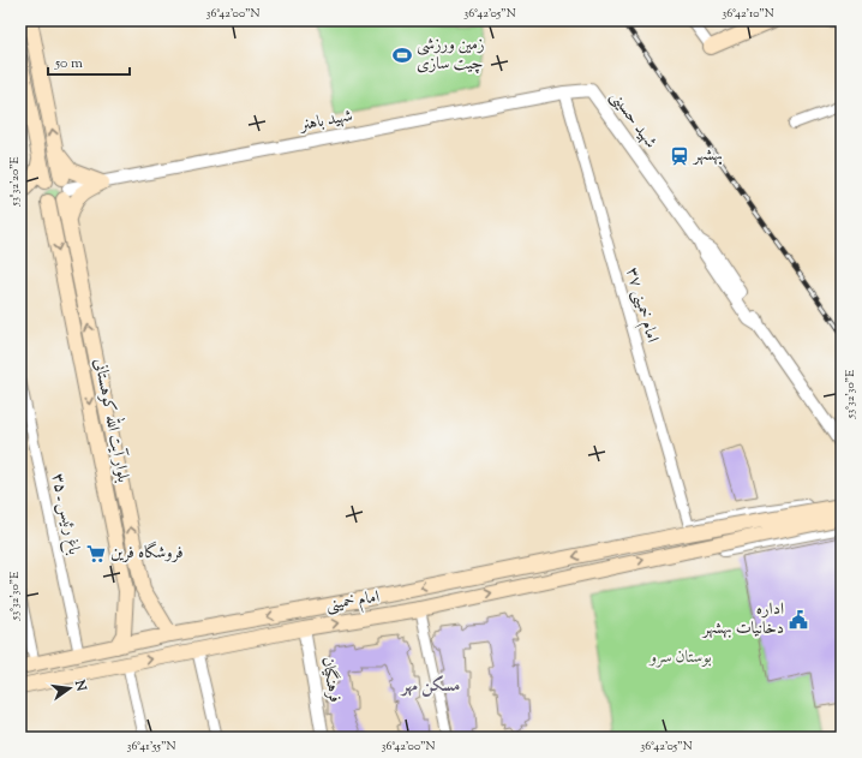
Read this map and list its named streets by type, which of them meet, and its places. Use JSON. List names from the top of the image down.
{
  "streets": {
    "main road": ["بلوار آیت الله کوهستانی", "امام خمینی"],
    "street": [
      "شهید حسینی",
      "شهید باهنر",
      "امام خمینی ۳۷",
      "باغ رئیس ـ ۳۵",
      "فرهنگیان"
    ]
  },
  "crossings": [
    ["شهید حسینی", "شهید باهنر"],
    ["شهید باهنر", "امام خمینی ۳۷"],
    ["شهید باهنر", "بلوار آیت الله کوهستانی"],
    ["امام خمینی ۳۷", "امام خمینی"],
    ["بلوار آیت الله کوهستانی", "امام خمینی"],
    ["باغ رئیس ـ ۳۵", "امام خمینی"],
    ["امام خمینی", "فرهنگیان"]
  ],
  "districts": ["مسکن مهر"],
  "parks": ["بوستان سرو"],
  "places": {
    "sports": ["زمین ورزشی چیت سازی"],
    "station": ["بهشهر"],
    "supermarket": ["فروشگاه فرین"],
    "public building": ["اداره دخانیات بهشهر"]
  },
  "scale_bar": "50 m",
  "north": "right",
  "coordinates": [
    "36°42'00\"N",
    "36°42'05\"N",
    "36°42'10\"N",
    "53°32'20\"E",
    "53°32'30\"E",
    "36°41'55\"N"
  ]
}
